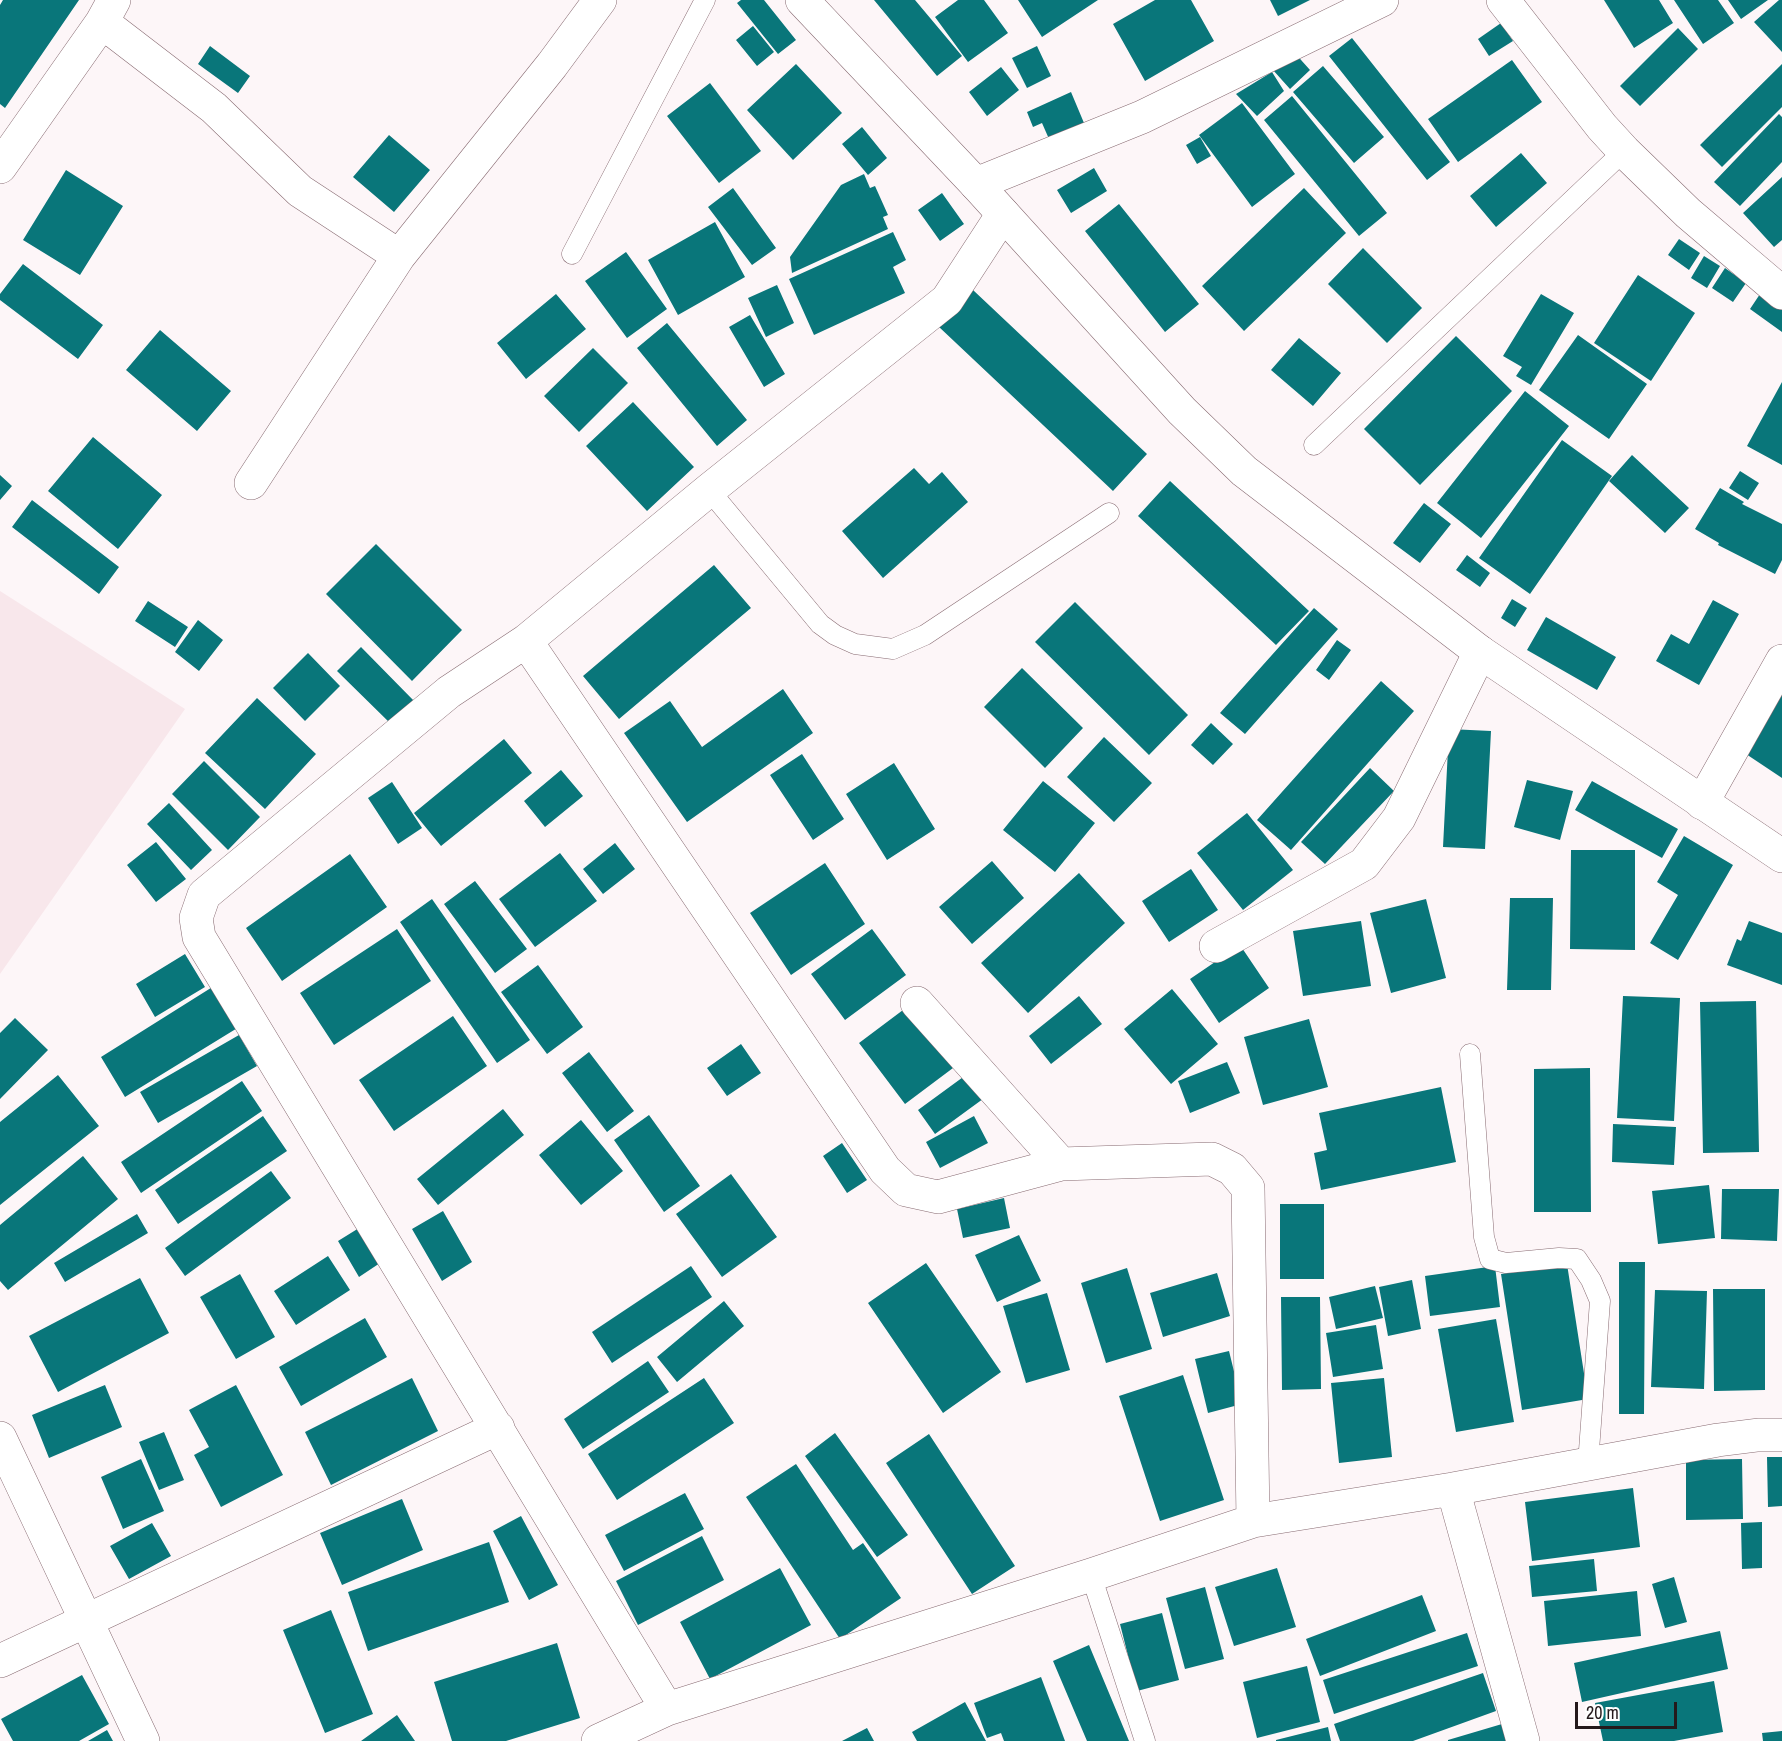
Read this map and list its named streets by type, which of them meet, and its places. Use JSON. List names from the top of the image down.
{
  "scale_bar": "20 m"
}
